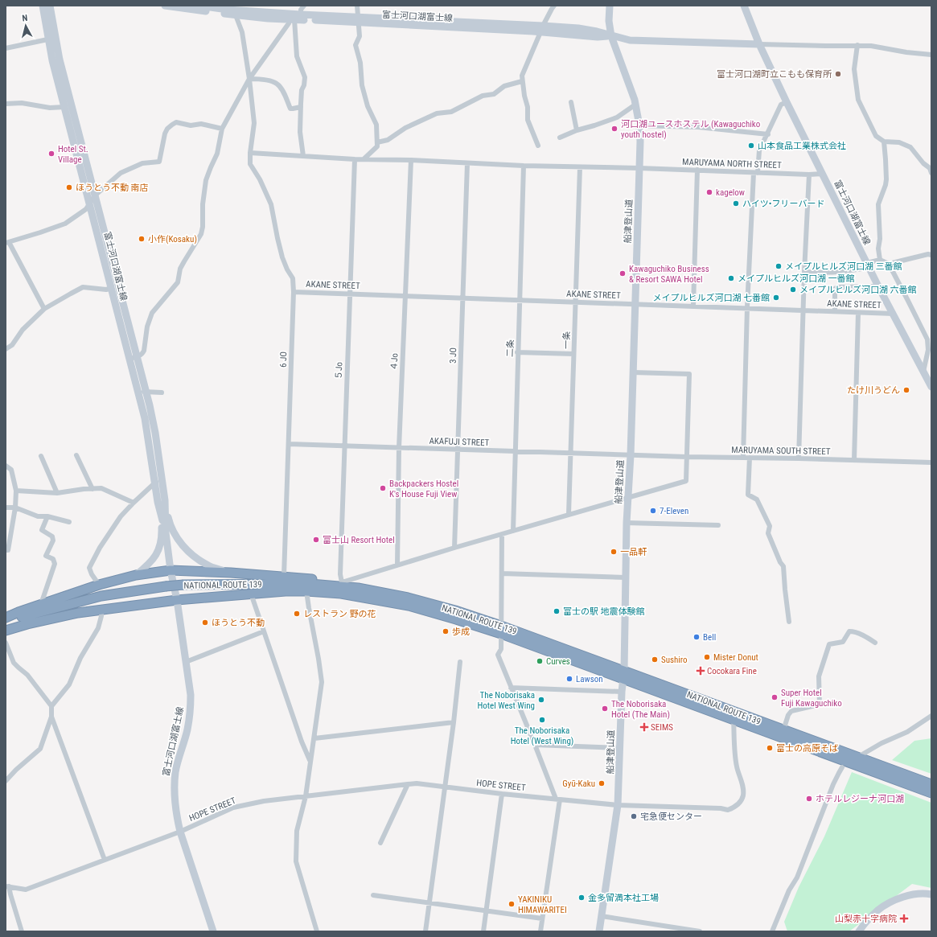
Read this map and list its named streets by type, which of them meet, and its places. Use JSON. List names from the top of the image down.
{
  "streets": {
    "highway": ["NATIONAL ROUTE 139"],
    "main road": ["富士河口湖富士線", "船津登山道"],
    "street": [
      "MARUYAMA NORTH STREET",
      "AKANE STREET",
      "一条",
      "二条",
      "3 JO",
      "6 JO",
      "４Jo",
      "５Jo",
      "AKAFUJI STREET",
      "MARUYAMA SOUTH STREET",
      "HOPE STREET"
    ]
  },
  "crossings": [
    ["富士河口湖富士線", "MARUYAMA NORTH STREET"],
    ["富士河口湖富士線", "船津登山道"],
    ["富士河口湖富士線", "AKANE STREET"],
    ["富士河口湖富士線", "6 JO"],
    ["富士河口湖富士線", "NATIONAL ROUTE 139"],
    ["富士河口湖富士線", "HOPE STREET"],
    ["MARUYAMA NORTH STREET", "船津登山道"],
    ["MARUYAMA NORTH STREET", "一条"],
    ["MARUYAMA NORTH STREET", "二条"],
    ["MARUYAMA NORTH STREET", "3 JO"],
    ["MARUYAMA NORTH STREET", "6 JO"],
    ["MARUYAMA NORTH STREET", "４Jo"],
    ["MARUYAMA NORTH STREET", "５Jo"],
    ["船津登山道", "AKANE STREET"],
    ["船津登山道", "AKAFUJI STREET"],
    ["船津登山道", "MARUYAMA SOUTH STREET"],
    ["船津登山道", "NATIONAL ROUTE 139"],
    ["船津登山道", "HOPE STREET"],
    ["AKANE STREET", "一条"],
    ["AKANE STREET", "二条"],
    ["AKANE STREET", "3 JO"],
    ["AKANE STREET", "6 JO"],
    ["AKANE STREET", "４Jo"],
    ["AKANE STREET", "５Jo"],
    ["一条", "AKAFUJI STREET"],
    ["二条", "AKAFUJI STREET"],
    ["3 JO", "AKAFUJI STREET"],
    ["6 JO", "AKAFUJI STREET"],
    ["４Jo", "AKAFUJI STREET"],
    ["５Jo", "AKAFUJI STREET"],
    ["AKAFUJI STREET", "MARUYAMA SOUTH STREET"],
    ["NATIONAL ROUTE 139", "HOPE STREET"]
  ],
  "places": {
    "other": [
      "富士河口湖町立こもも保育所",
      "河口湖ユースホステル (Kawaguchiko youth hostel)",
      "山本食品工業株式会社",
      "Hotel St. Village",
      "ほうとう不動 南店",
      "kagelow",
      "ハイツ•フリーバード",
      "小作(Kosaku)",
      "メイプルヒルズ河口湖 三番館",
      "Kawaguchiko Business & Resort SAWA Hotel",
      "メイプルヒルズ河口湖 一番館",
      "メイプルヒルズ河口湖 六番館",
      "メイプルヒルズ河口湖 七番館",
      "たけ川うどん",
      "Backpackers Hostel K's House Fuji View",
      "7-Eleven",
      "富士山 Resort Hotel",
      "一品軒",
      "富士の駅 地震体験館",
      "レストラン 野の花",
      "ほうとう不動",
      "歩成",
      "Bell",
      "Mister Donut",
      "Sushiro",
      "Curves",
      "Lawson",
      "Super Hotel Fuji Kawaguchiko",
      "The Noborisaka Hotel West Wing",
      "The Noborisaka Hotel (The Main)",
      "The Noborisaka Hotel (West Wing)",
      "富士の高原そば",
      "Gyū-Kaku",
      "ホテルレジーナ河口湖",
      "宅急便センター",
      "金多留満本社工場",
      "YAKINIKU HIMAWARITEI"
    ],
    "health": ["Cocokara Fine", "SEIMS", "山梨赤十字病院"]
  },
  "north": "top"
}
